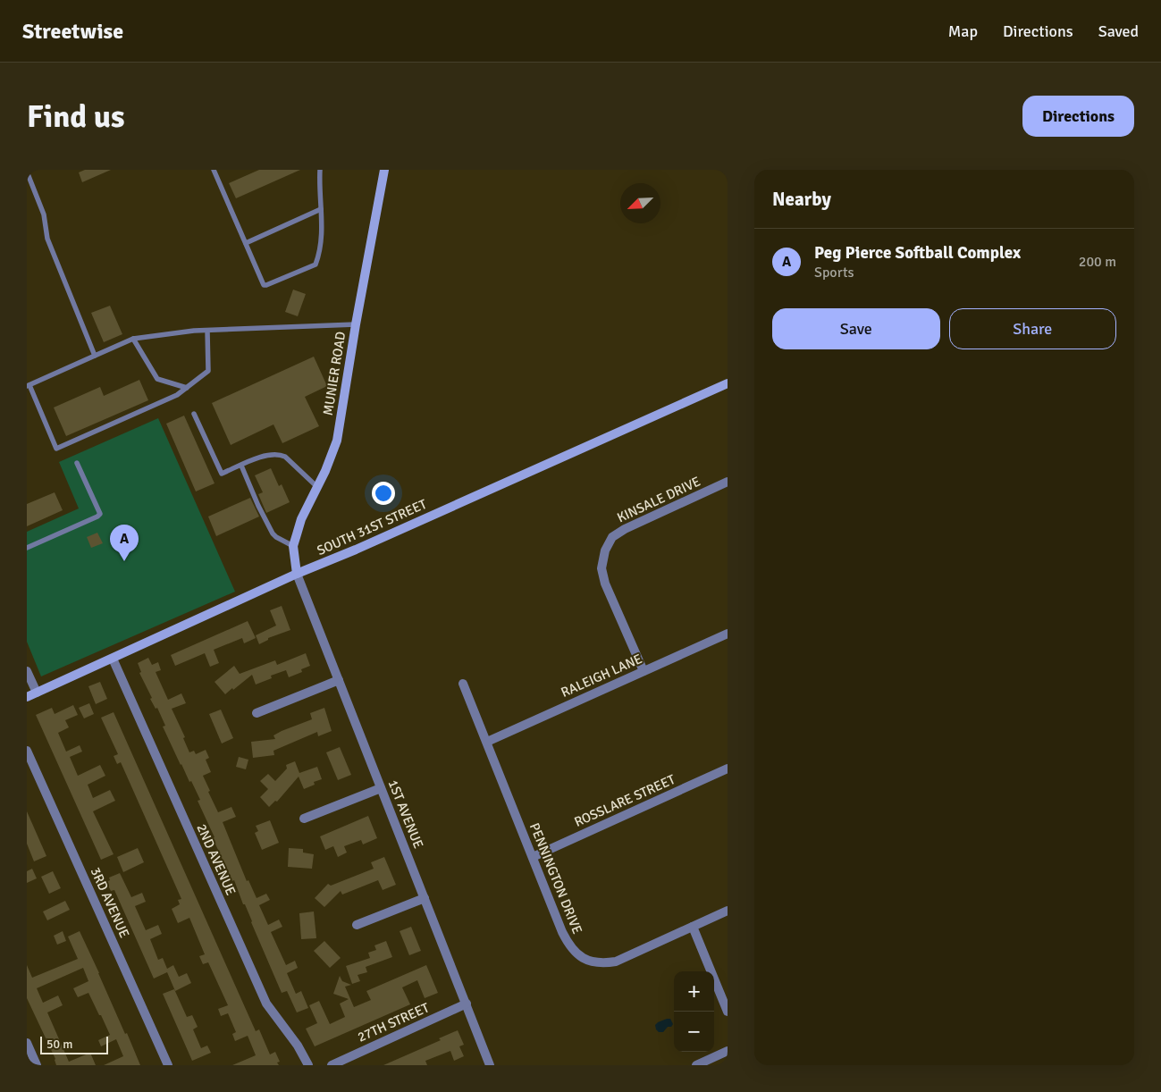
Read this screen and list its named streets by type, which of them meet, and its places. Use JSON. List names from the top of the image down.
{
  "streets": {
    "street": [
      "MUNIER ROAD",
      "KINSALE DRIVE",
      "SOUTH 31ST STREET",
      "RALEIGH LANE",
      "ROSSLARE STREET",
      "1ST AVENUE",
      "2ND AVENUE",
      "PENNINGTON DRIVE",
      "3RD AVENUE",
      "27TH STREET"
    ]
  },
  "crossings": [
    ["MUNIER ROAD", "SOUTH 31ST STREET"],
    ["MUNIER ROAD", "1ST AVENUE"],
    ["KINSALE DRIVE", "RALEIGH LANE"],
    ["SOUTH 31ST STREET", "1ST AVENUE"],
    ["SOUTH 31ST STREET", "2ND AVENUE"],
    ["RALEIGH LANE", "PENNINGTON DRIVE"],
    ["ROSSLARE STREET", "PENNINGTON DRIVE"],
    ["1ST AVENUE", "27TH STREET"]
  ],
  "scale_bar": "50 m",
  "north": "bottom left",
  "page": {
    "header": "Streetwise",
    "nav": ["Map", "Directions", "Saved"],
    "buttons": [
      "Directions",
      ["Save", "Share"]
    ],
    "title": "Find us",
    "heading": "Nearby",
    "list": [
      {
        "mark": "A",
        "name": "Peg Pierce Softball Complex",
        "note": "Sports",
        "value": "200 m"
      }
    ],
    "pins": "A",
    "map_buttons": ["+", "−"],
    "scale": "50 m"
  }
}
